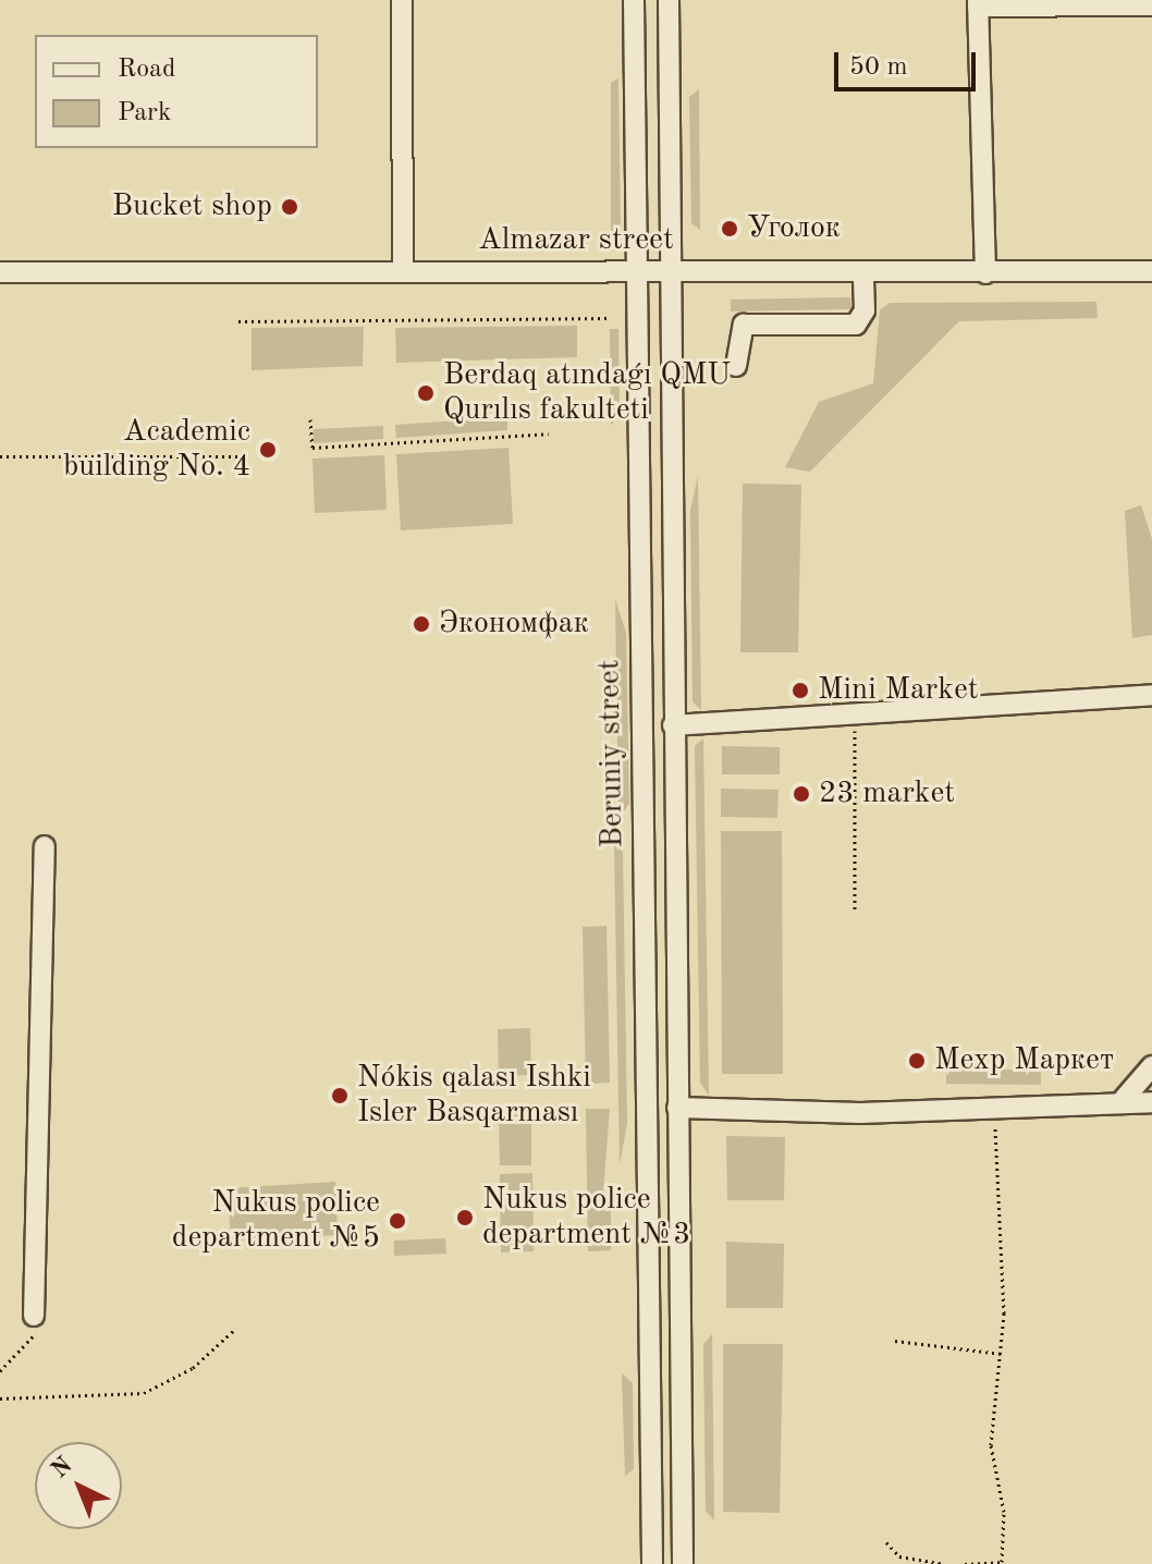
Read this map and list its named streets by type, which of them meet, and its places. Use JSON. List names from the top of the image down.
{
  "streets": {
    "street": ["Almazar street", "Beruniy street"]
  },
  "crossings": [
    ["Almazar street", "Beruniy street"]
  ],
  "places": [
    "Bucket shop",
    "Уголок",
    "Berdaq atındaǵı QMU Qurılıs fakulteti",
    "Academic building No. 4",
    "Экономфак",
    "Mini Market",
    "23 market",
    "Мехр Маркет",
    "Nókis qalası Ishki Isler Basqarması",
    "Nukus police department №3",
    "Nukus police department №5"
  ],
  "legend": ["Road", "Park"],
  "scale_bar": "50 m",
  "north": "top left"
}
